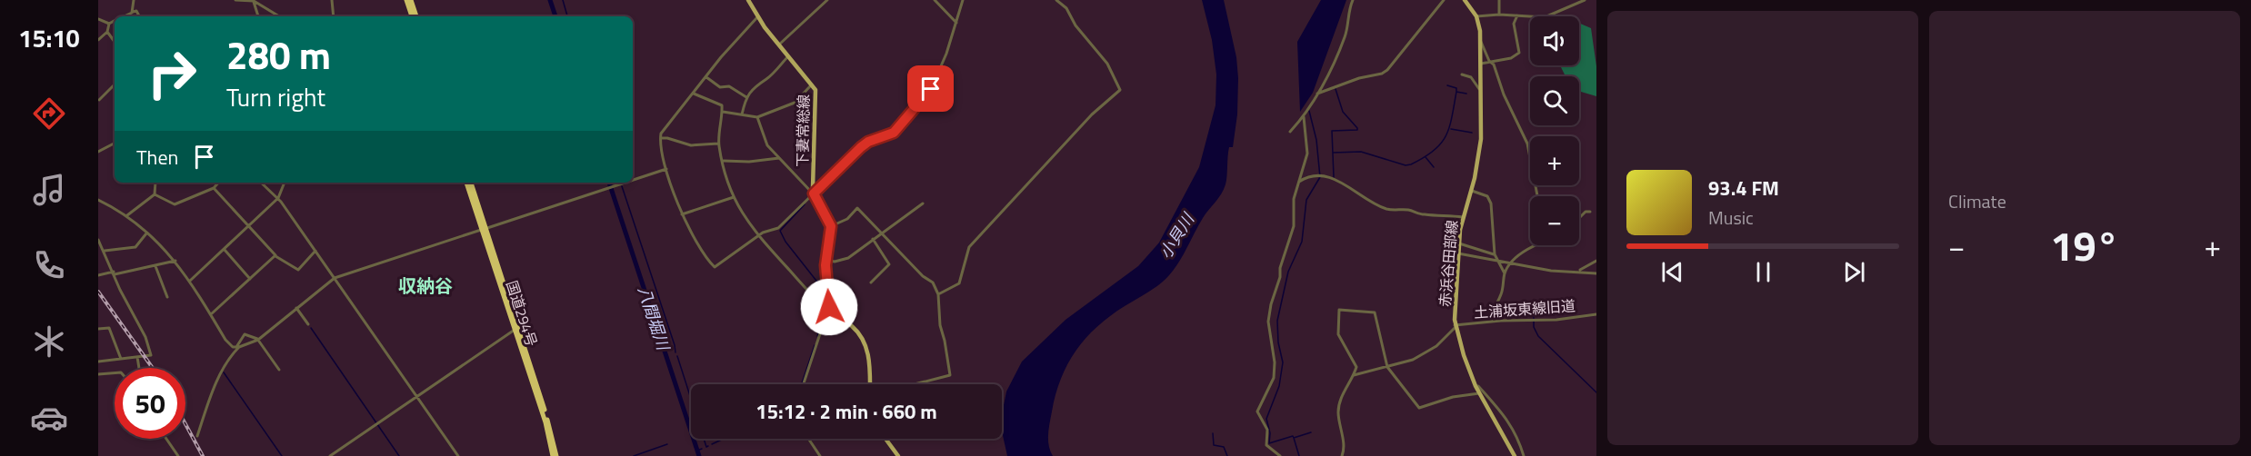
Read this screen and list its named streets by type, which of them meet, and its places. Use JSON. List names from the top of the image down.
{
  "streets": {
    "highway": ["国道294号"],
    "main road": ["下妻常総線", "赤浜谷田部線"],
    "street": ["土浦坂東線旧道"]
  },
  "crossings": [
    ["赤浜谷田部線", "土浦坂東線旧道"]
  ],
  "districts": ["収納谷"],
  "water": ["小貝川", "八間堀川"],
  "page": {
    "tabs": "15:10",
    "tile": "Climate",
    "map_buttons": ["+", "−"],
    "turn": ["280 m", "Turn right"],
    "then": "Then",
    "song": ["93.4 FM", "Music"],
    "heat": ["−", "19°", "+"],
    "limit": "50",
    "trip": "15:12 · 2 min · 660 m"
  }
}
